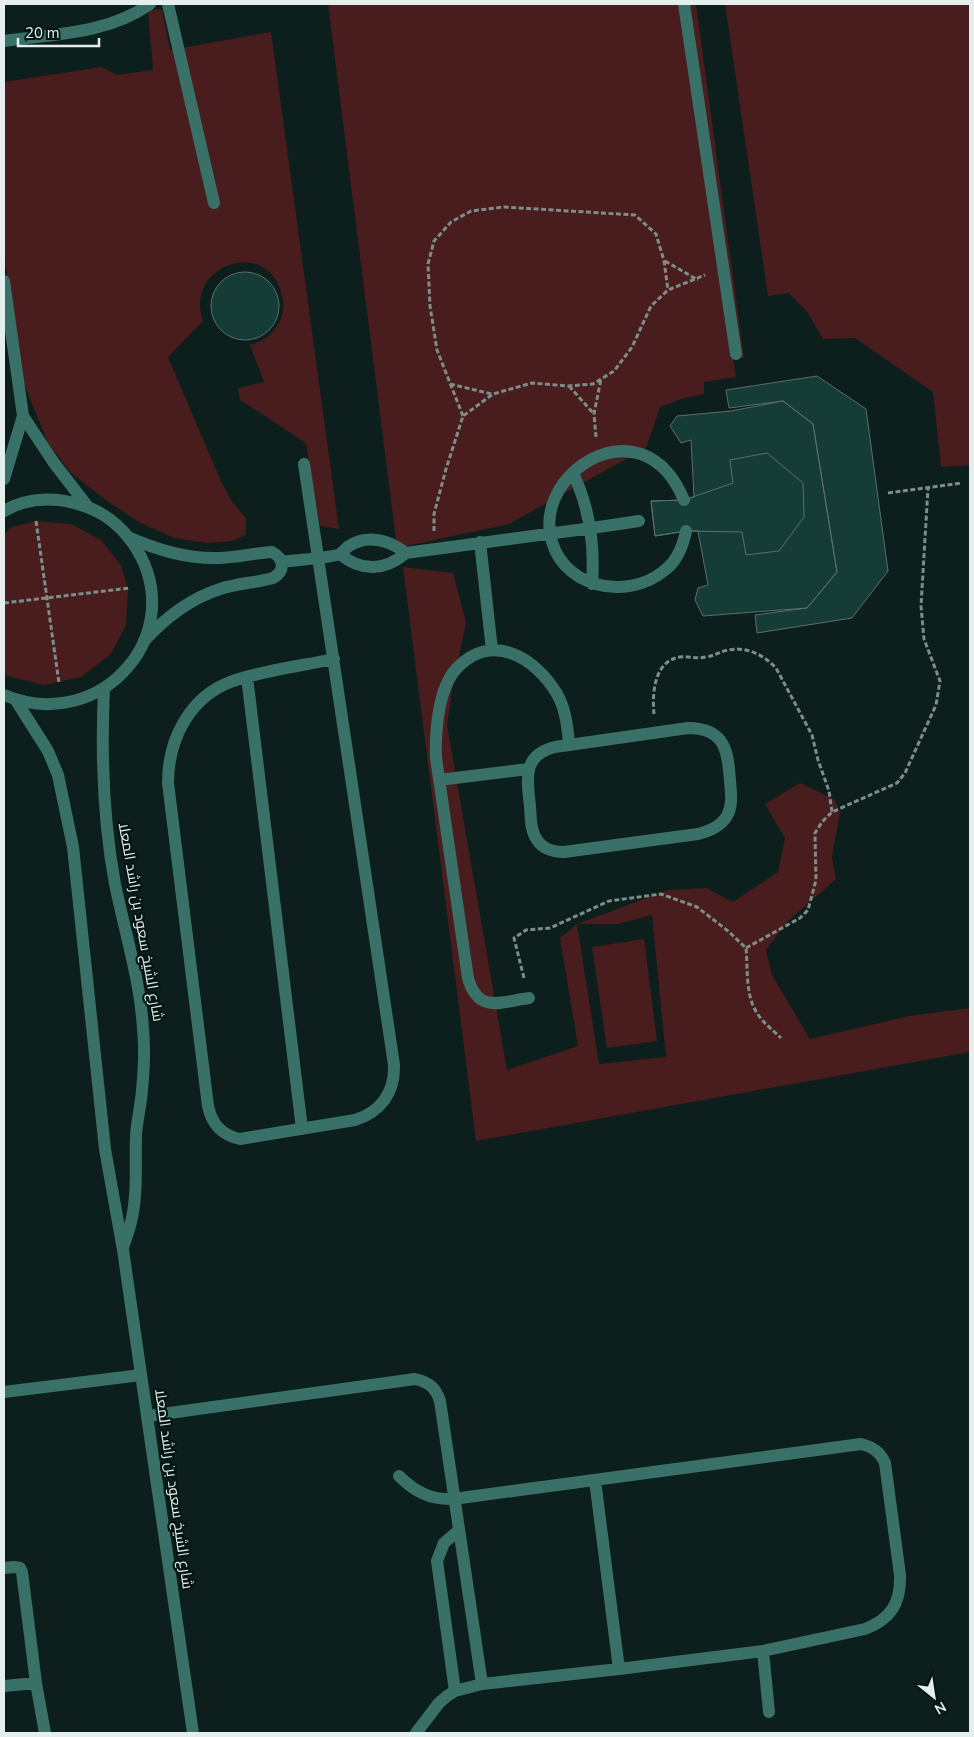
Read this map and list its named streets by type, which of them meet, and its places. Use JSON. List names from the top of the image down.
{
  "streets": {
    "street": ["شارع الشيخ سعود بن راشد المعلا"]
  },
  "scale_bar": "20 m",
  "north": "bottom right"
}
